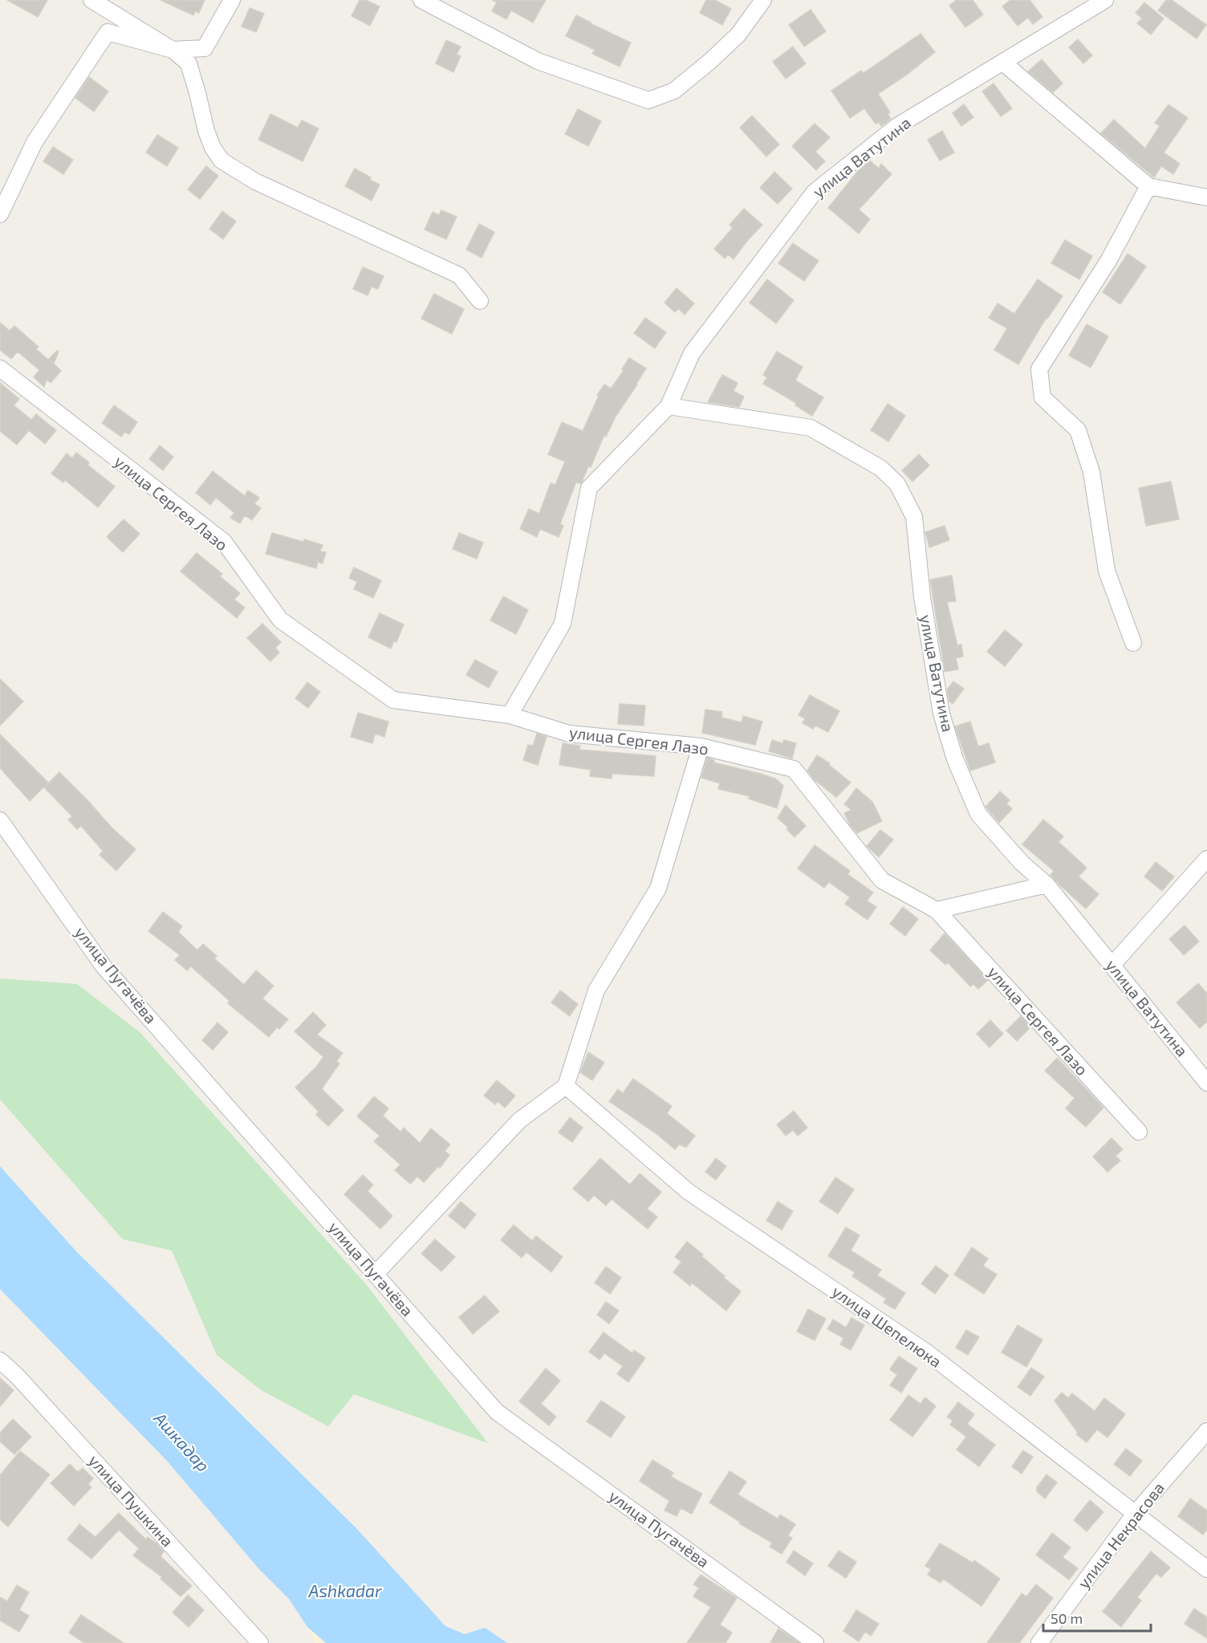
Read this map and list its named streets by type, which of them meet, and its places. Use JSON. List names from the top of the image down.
{
  "streets": {
    "street": [
      "улица Ватутина",
      "улица Сергея Лазо",
      "улица Пугачёва",
      "улица Шепелюка",
      "улица Пушкина",
      "улица Некрасова"
    ]
  },
  "crossings": [
    ["улица Ватутина", "улица Сергея Лазо"],
    ["улица Шепелюка", "улица Некрасова"]
  ],
  "water": ["Ашкадар", "Ashkadar"],
  "scale_bar": "50 m"
}
